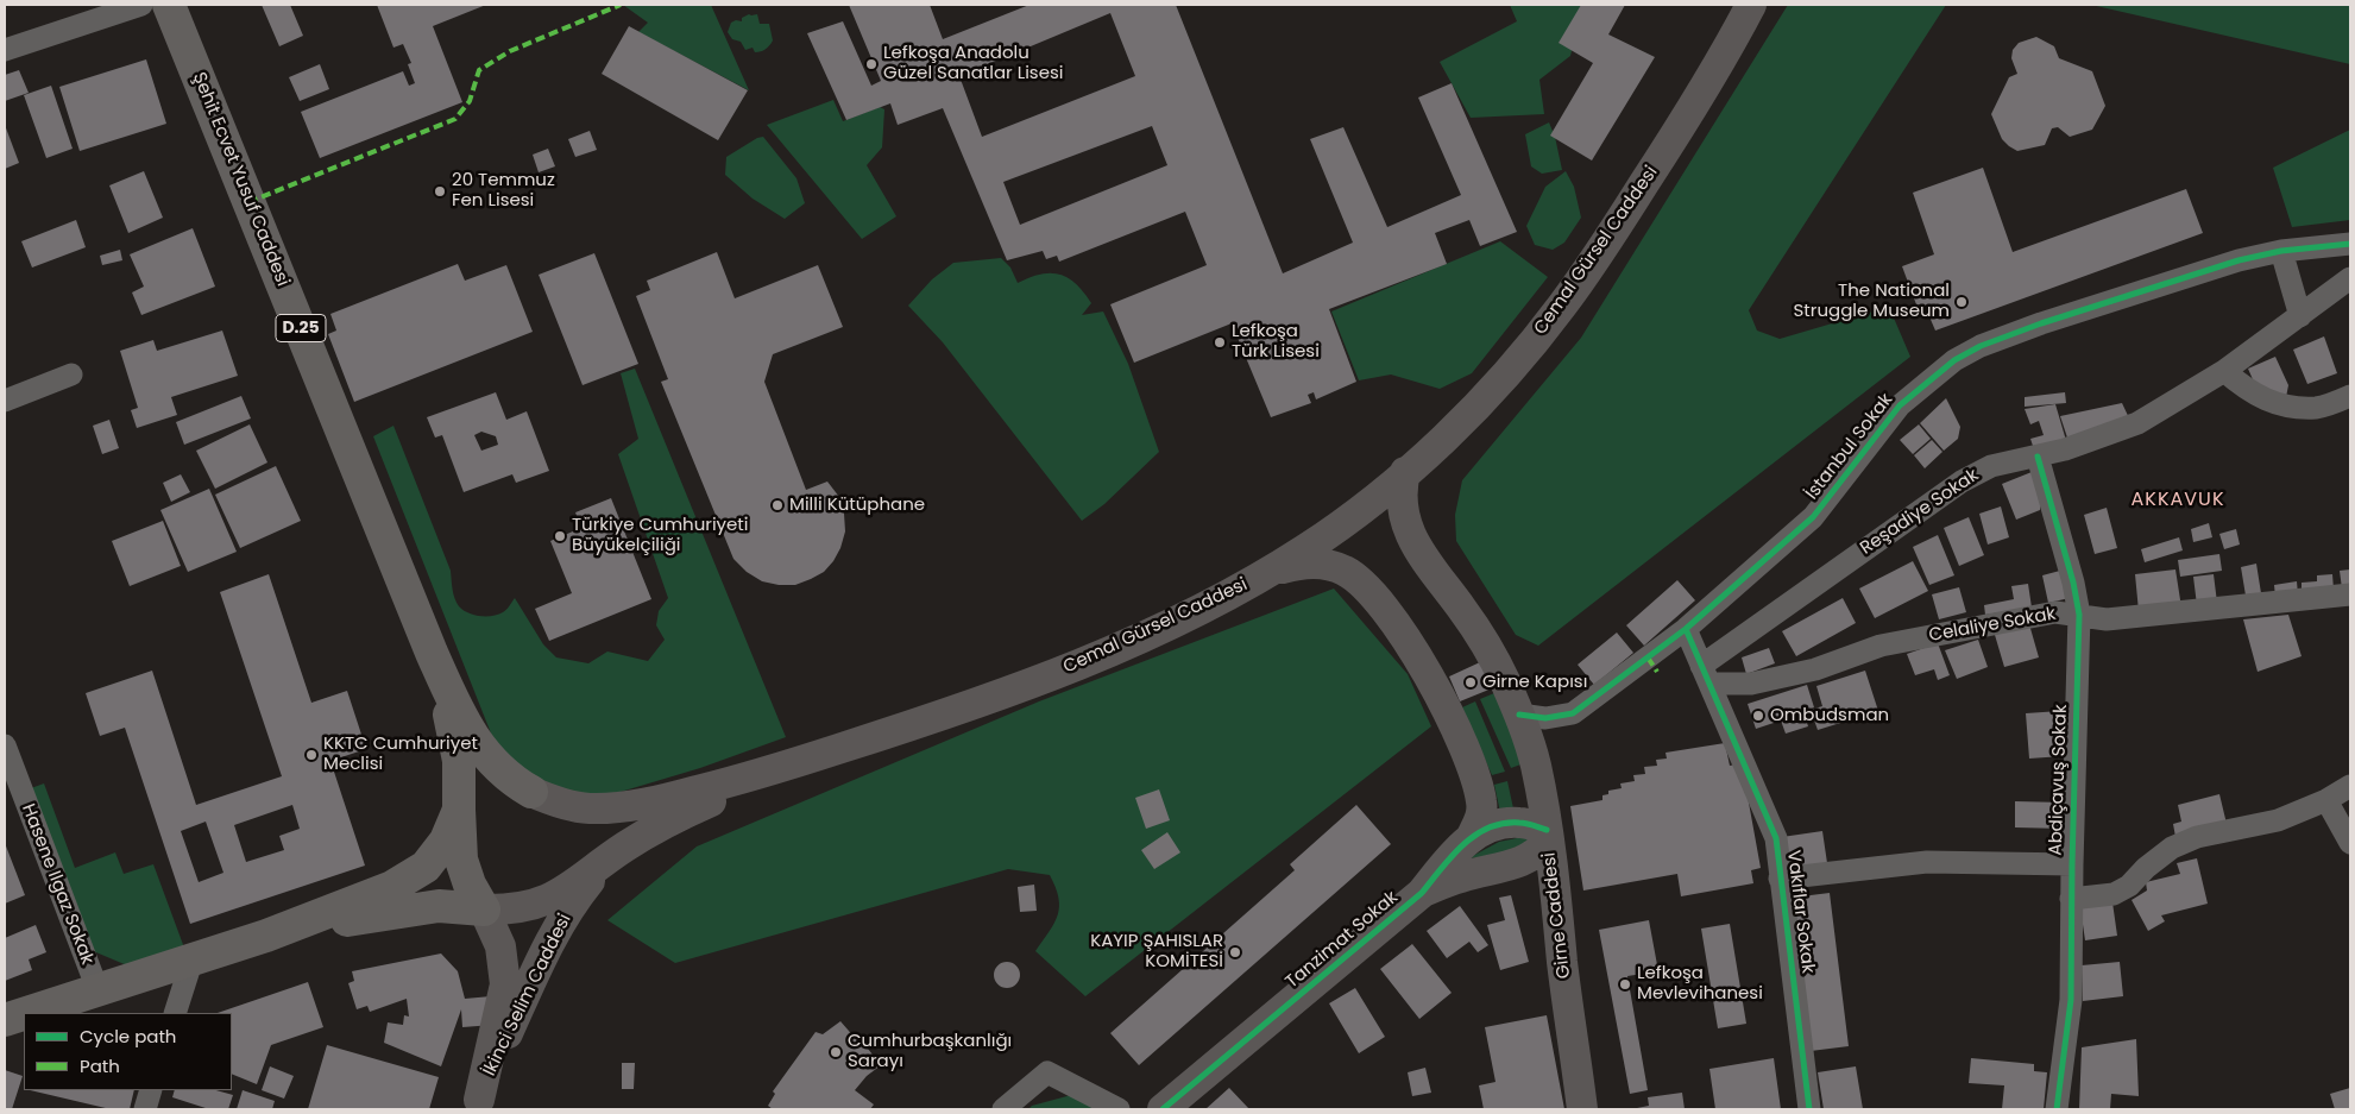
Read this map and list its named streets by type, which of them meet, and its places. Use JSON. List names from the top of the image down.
{
  "streets": {
    "main road": ["Şehit Ecvet Yusuf Caddesi", "D.25"],
    "street": [
      "Cemal Gürsel Caddesi",
      "İstanbul Sokak",
      "Reşadiye Sokak",
      "Celaliye Sokak",
      "Abdiçavuş Sokak",
      "Hasene Ilgaz Sokak",
      "Vakıflar Sokak",
      "Girne Caddesi",
      "Tanzimat Sokak",
      "İkinci Selim Caddesi"
    ]
  },
  "crossings": [
    ["Şehit Ecvet Yusuf Caddesi", "Cemal Gürsel Caddesi"],
    ["Şehit Ecvet Yusuf Caddesi", "İkinci Selim Caddesi"],
    ["Cemal Gürsel Caddesi", "Girne Caddesi"],
    ["Cemal Gürsel Caddesi", "İkinci Selim Caddesi"],
    ["İstanbul Sokak", "Vakıflar Sokak"],
    ["İstanbul Sokak", "Girne Caddesi"],
    ["Reşadiye Sokak", "Celaliye Sokak"],
    ["Reşadiye Sokak", "Abdiçavuş Sokak"],
    ["Reşadiye Sokak", "Vakıflar Sokak"],
    ["Celaliye Sokak", "Abdiçavuş Sokak"],
    ["Celaliye Sokak", "Vakıflar Sokak"],
    ["Girne Caddesi", "Tanzimat Sokak"]
  ],
  "districts": ["AKKAVUK"],
  "places": [
    "Lefkoşa Anadolu Güzel Sanatlar Lisesi",
    "20 Temmuz Fen Lisesi",
    "The National Struggle Museum",
    "Lefkoşa Türk Lisesi",
    "Milli Kütüphane",
    "Türkiye Cumhuriyeti Büyükelçiliği",
    "Girne Kapısı",
    "Ombudsman",
    "KKTC Cumhuriyet Meclisi",
    "KAYIP ŞAHISLAR KOMİTESİ",
    "Lefkoşa Mevlevihanesi",
    "Cumhurbaşkanlığı Sarayı"
  ],
  "legend": ["Cycle path", "Path"]
}
